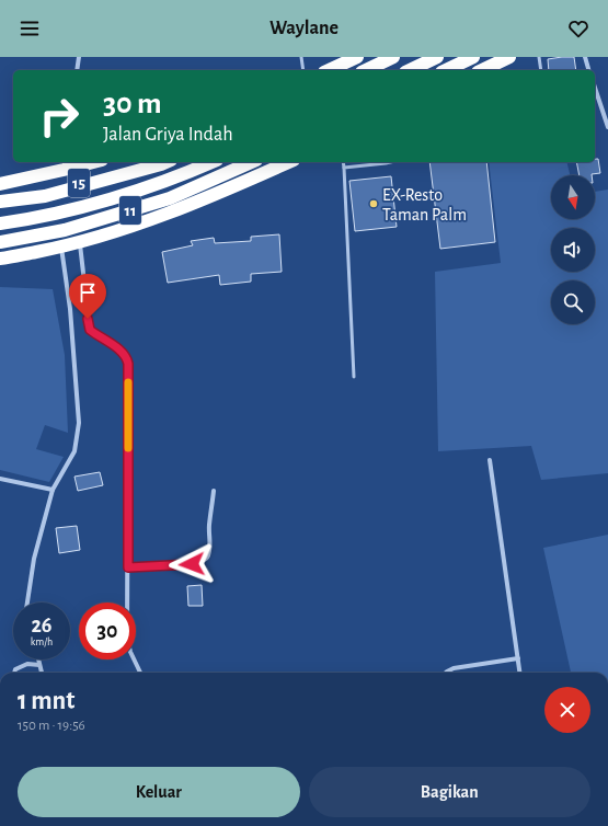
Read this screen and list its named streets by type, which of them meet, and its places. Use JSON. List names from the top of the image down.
{
  "streets": {
    "highway": ["15", "11"]
  },
  "places": ["EX-Resto Taman Palm"],
  "north": "bottom",
  "page": {
    "header": "Waylane",
    "turn": ["30 m", "Jalan Griya Indah"],
    "speed": "26 km/h",
    "limit": "30",
    "heading": ["1 mnt", "150 m · 19:56"],
    "buttons": ["Keluar", "Bagikan"]
  }
}
